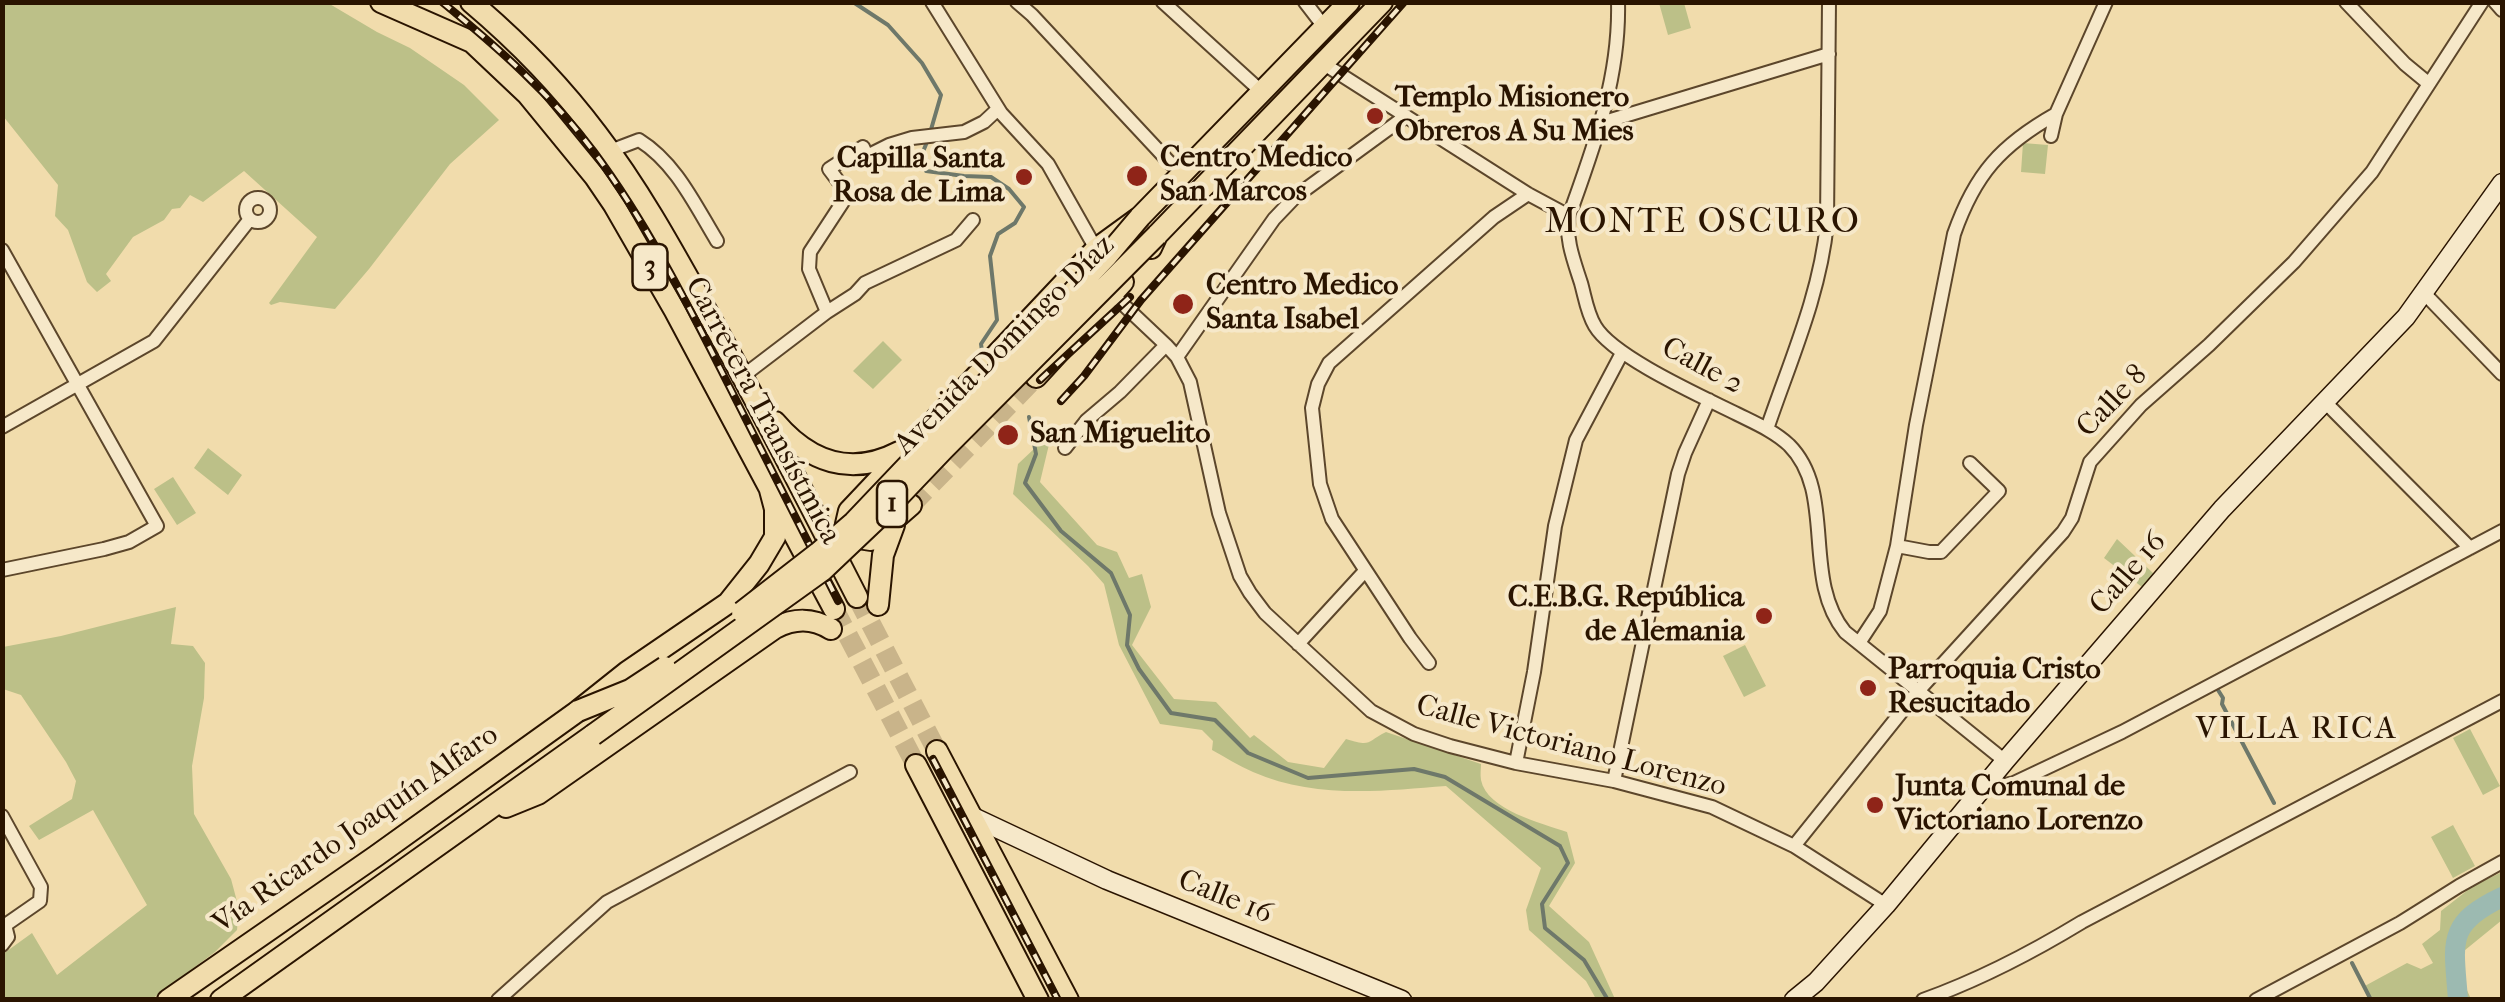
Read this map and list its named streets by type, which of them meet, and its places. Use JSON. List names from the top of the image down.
{
  "streets": {
    "main road": [
      "3",
      "Avenida Domingo Díaz",
      "Carretera Transístmica",
      "1",
      "Calle 16",
      "Vía Ricardo Joaquín Alfaro"
    ],
    "street": ["Calle 2", "Calle 8", "Calle Victoriano Lorenzo"]
  },
  "crossings": [
    ["Avenida Domingo Díaz", "Vía Ricardo Joaquín Alfaro"],
    ["Calle 2", "Calle 8"],
    ["Calle 2", "Calle 16"],
    ["Calle 8", "Calle Victoriano Lorenzo"],
    ["Calle 16", "Calle Victoriano Lorenzo"]
  ],
  "districts": ["MONTE OSCURO", "VILLA RICA"],
  "places": [
    "Templo Misionero Obreros A Su Mies",
    "Centro Medico San Marcos",
    "Capilla Santa Rosa de Lima",
    "Centro Medico Santa Isabel",
    "San Miguelito",
    "C.E.B.G. República de Alemania",
    "Parroquia Cristo Resucitado",
    "Junta Comunal de Victoriano Lorenzo"
  ]
}
